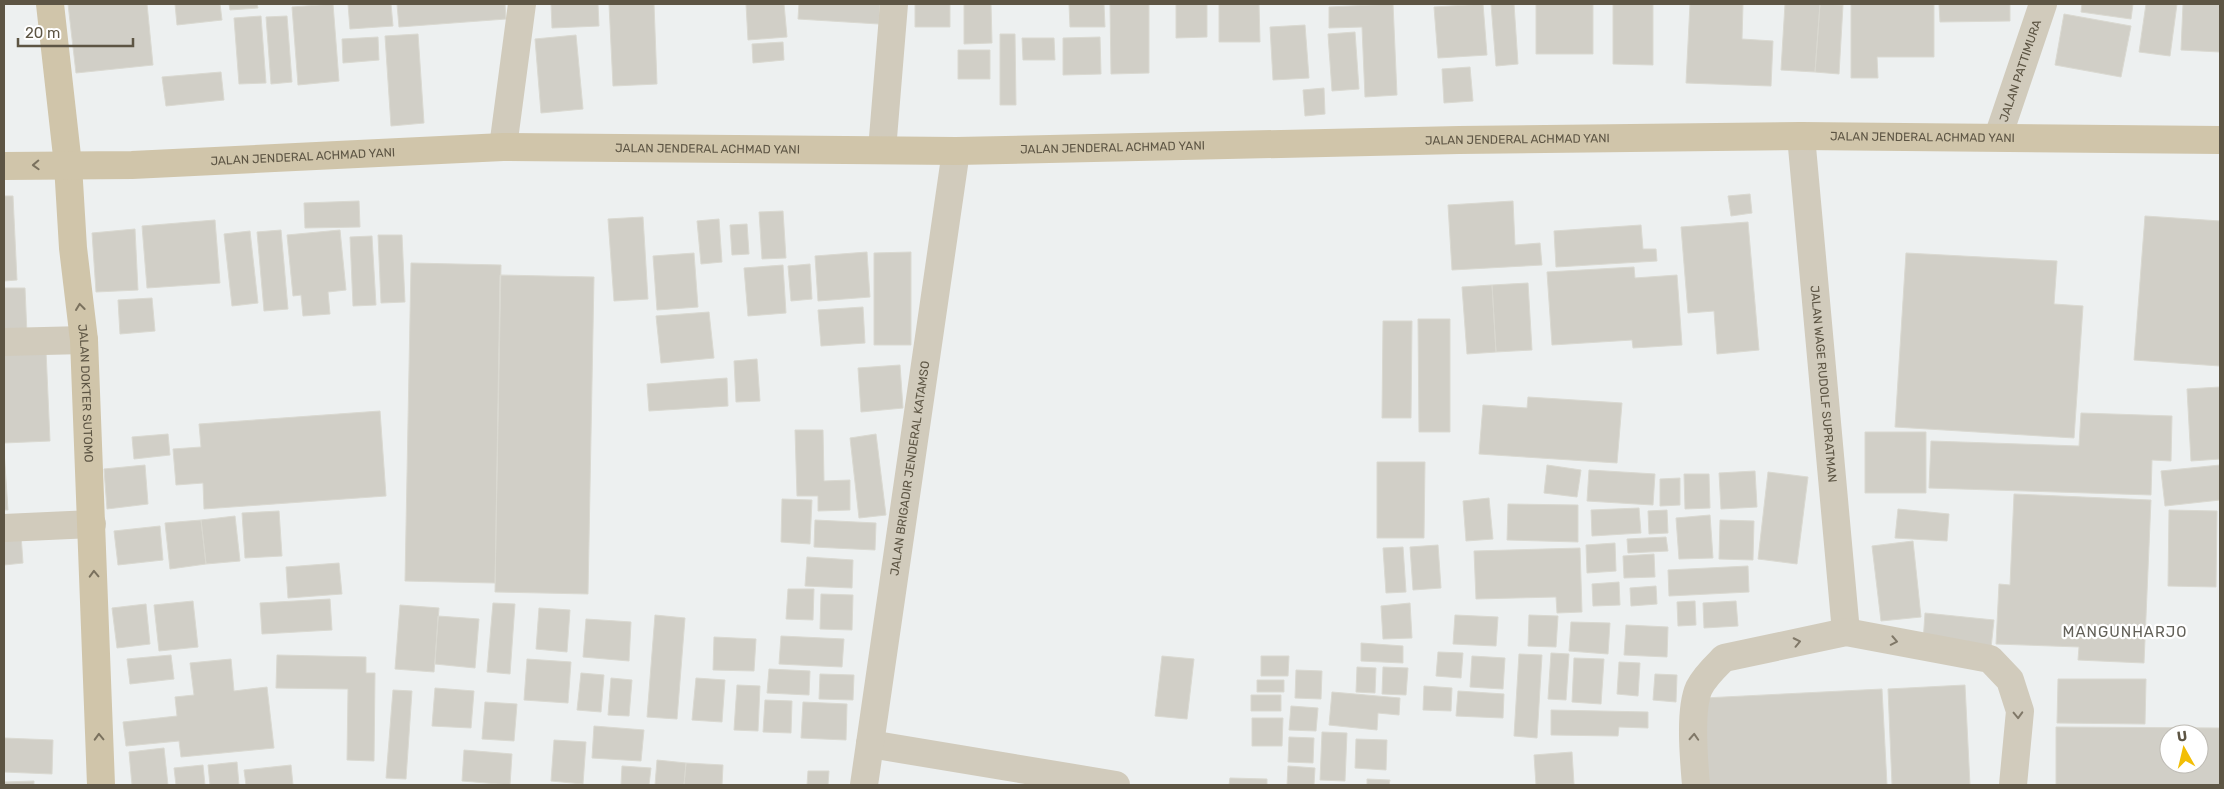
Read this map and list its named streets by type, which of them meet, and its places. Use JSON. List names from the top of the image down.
{
  "streets": {
    "main road": ["JALAN JENDERAL ACHMAD YANI", "JALAN DOKTER SUTOMO"],
    "street": ["JALAN PATTIMURA", "JALAN WAGE RUDOLF SUPRATMAN", "JALAN BRIGADIR JENDERAL KATAMSO"]
  },
  "crossings": [
    ["JALAN PATTIMURA", "JALAN JENDERAL ACHMAD YANI"],
    ["JALAN JENDERAL ACHMAD YANI", "JALAN WAGE RUDOLF SUPRATMAN"],
    ["JALAN JENDERAL ACHMAD YANI", "JALAN DOKTER SUTOMO"],
    ["JALAN JENDERAL ACHMAD YANI", "JALAN BRIGADIR JENDERAL KATAMSO"]
  ],
  "one_way": ["JALAN DOKTER SUTOMO"],
  "districts": ["MANGUNHARJO"],
  "scale_bar": "20 m",
  "north": "top"
}
